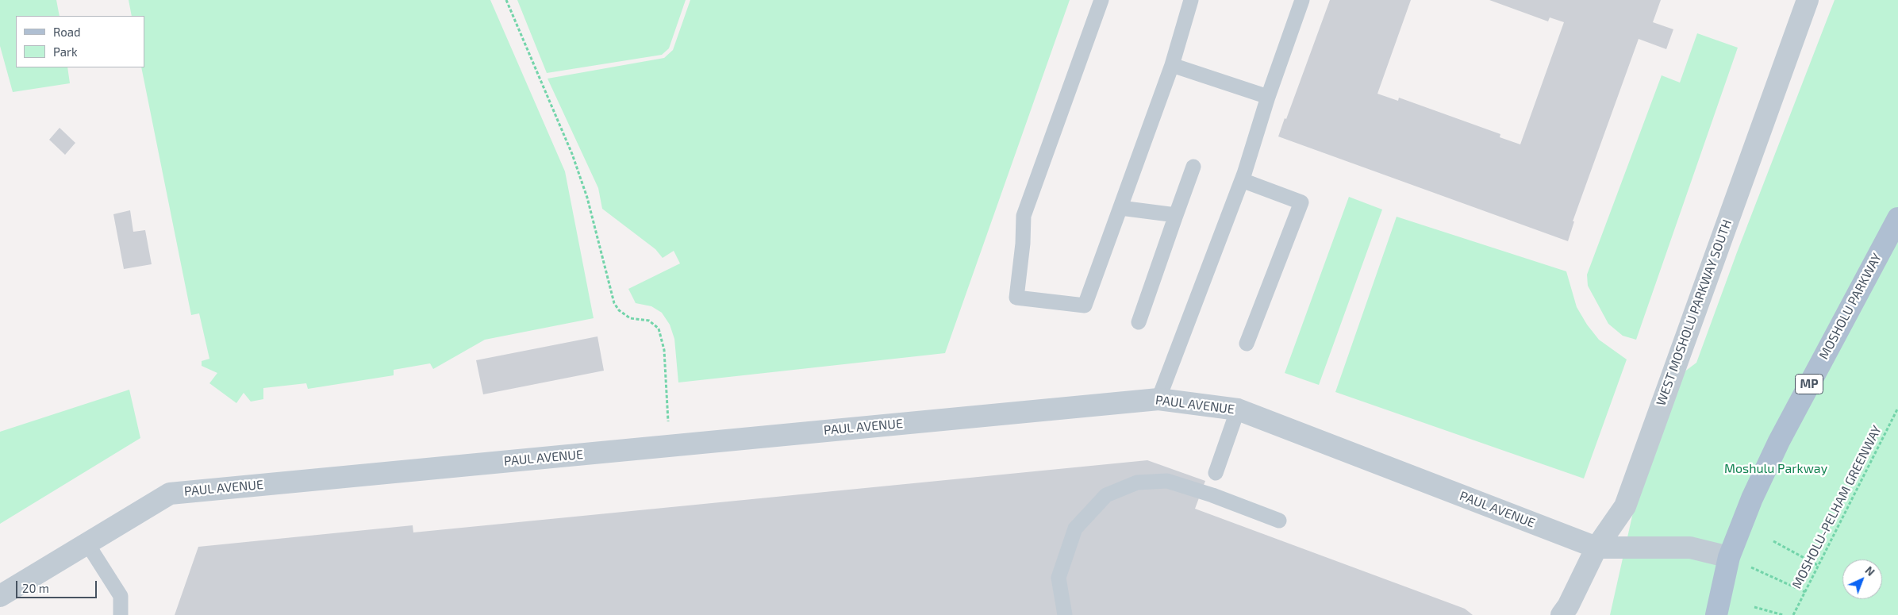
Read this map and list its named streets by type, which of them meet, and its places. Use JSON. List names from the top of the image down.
{
  "streets": {
    "main road": ["MOSHOLU PARKWAY", "MP"],
    "street": ["WEST MOSHOLU PARKWAY SOUTH", "PAUL AVENUE"],
    "path": ["MOSHOLU-PELHAM GREENWAY"]
  },
  "crossings": [
    ["MOSHOLU PARKWAY", "PAUL AVENUE"],
    ["WEST MOSHOLU PARKWAY SOUTH", "PAUL AVENUE"]
  ],
  "parks": ["Moshulu Parkway"],
  "legend": ["Road", "Park"],
  "scale_bar": "20 m",
  "north": "top right"
}
